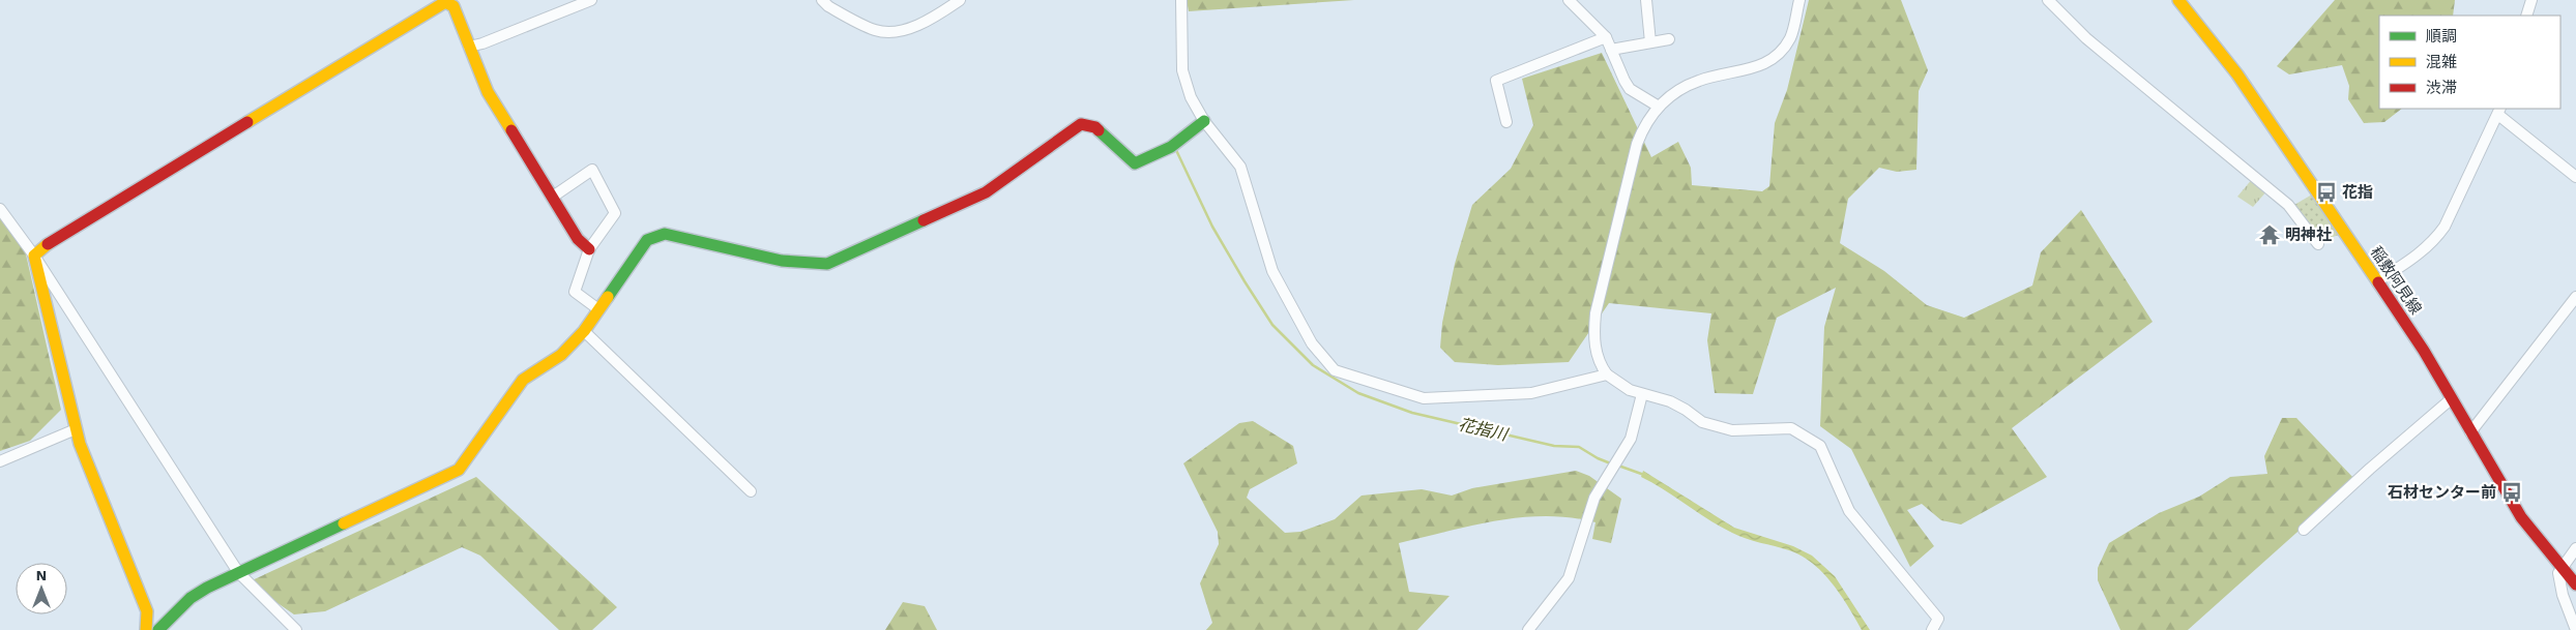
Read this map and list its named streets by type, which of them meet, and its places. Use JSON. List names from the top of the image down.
{
  "streets": {
    "street": ["稲敷阿見線"]
  },
  "water": ["花指川"],
  "places": {
    "bus stop": ["花指", "石材センター前"],
    "temple": ["明神社"]
  },
  "legend": ["順調", "混雑", "渋滞"],
  "north": "top"
}
